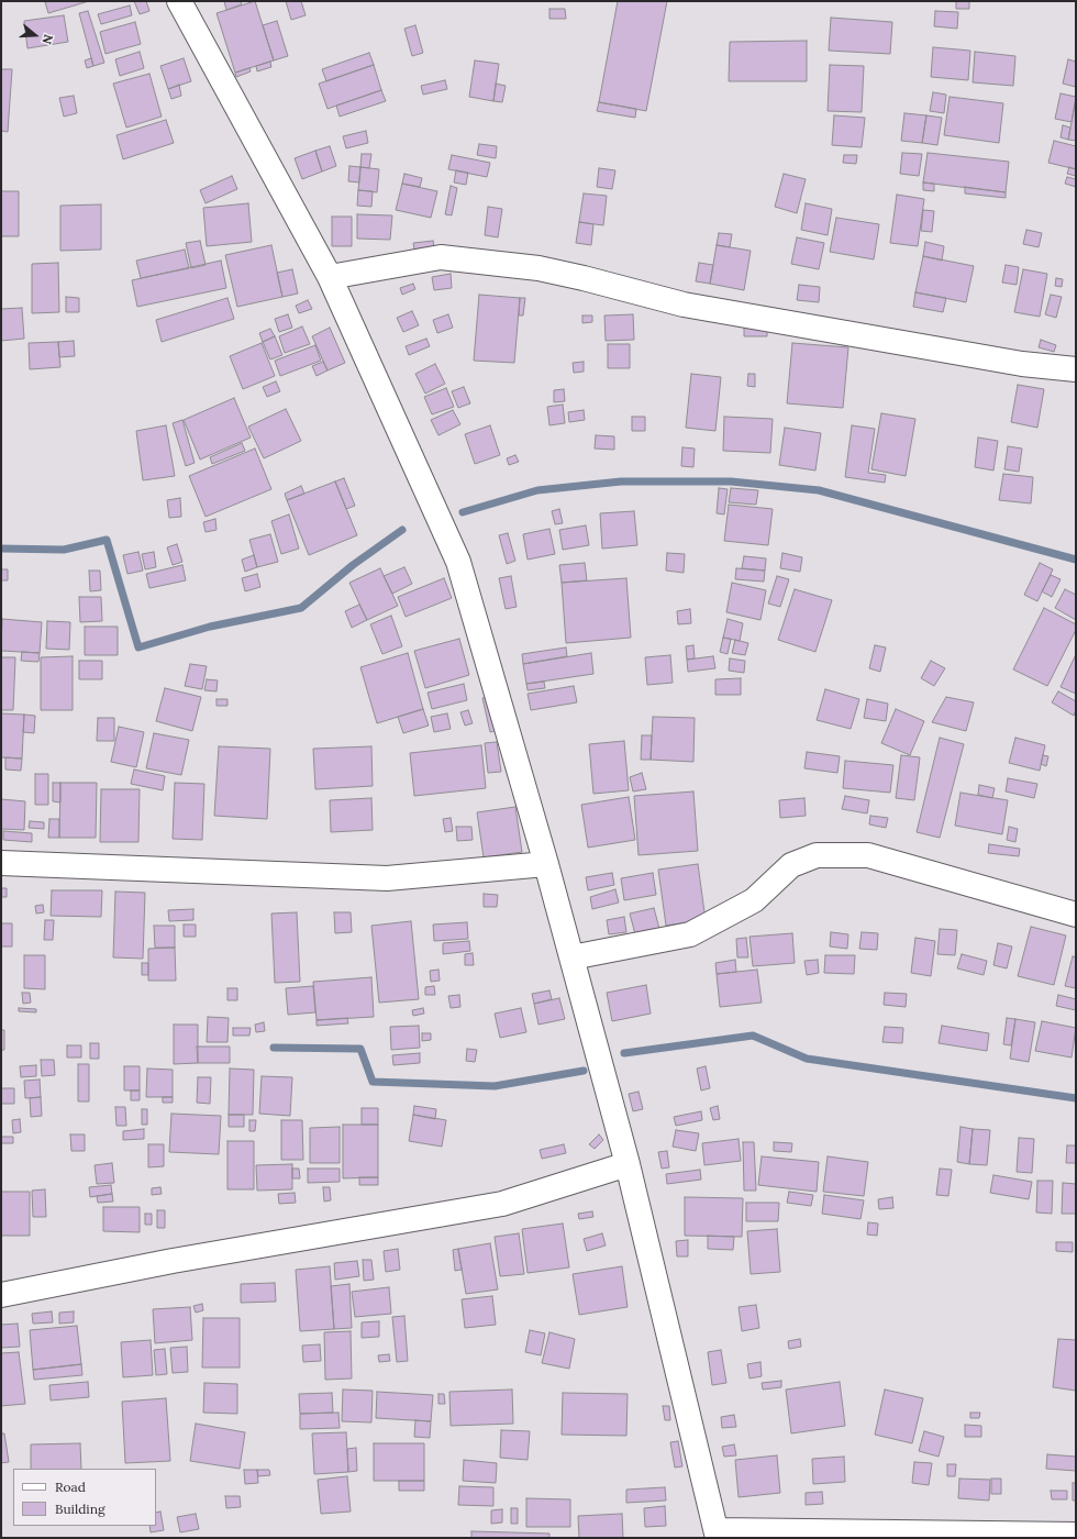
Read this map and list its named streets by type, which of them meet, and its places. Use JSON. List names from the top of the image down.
{
  "legend": ["Road", "Building"],
  "north": "right"
}
